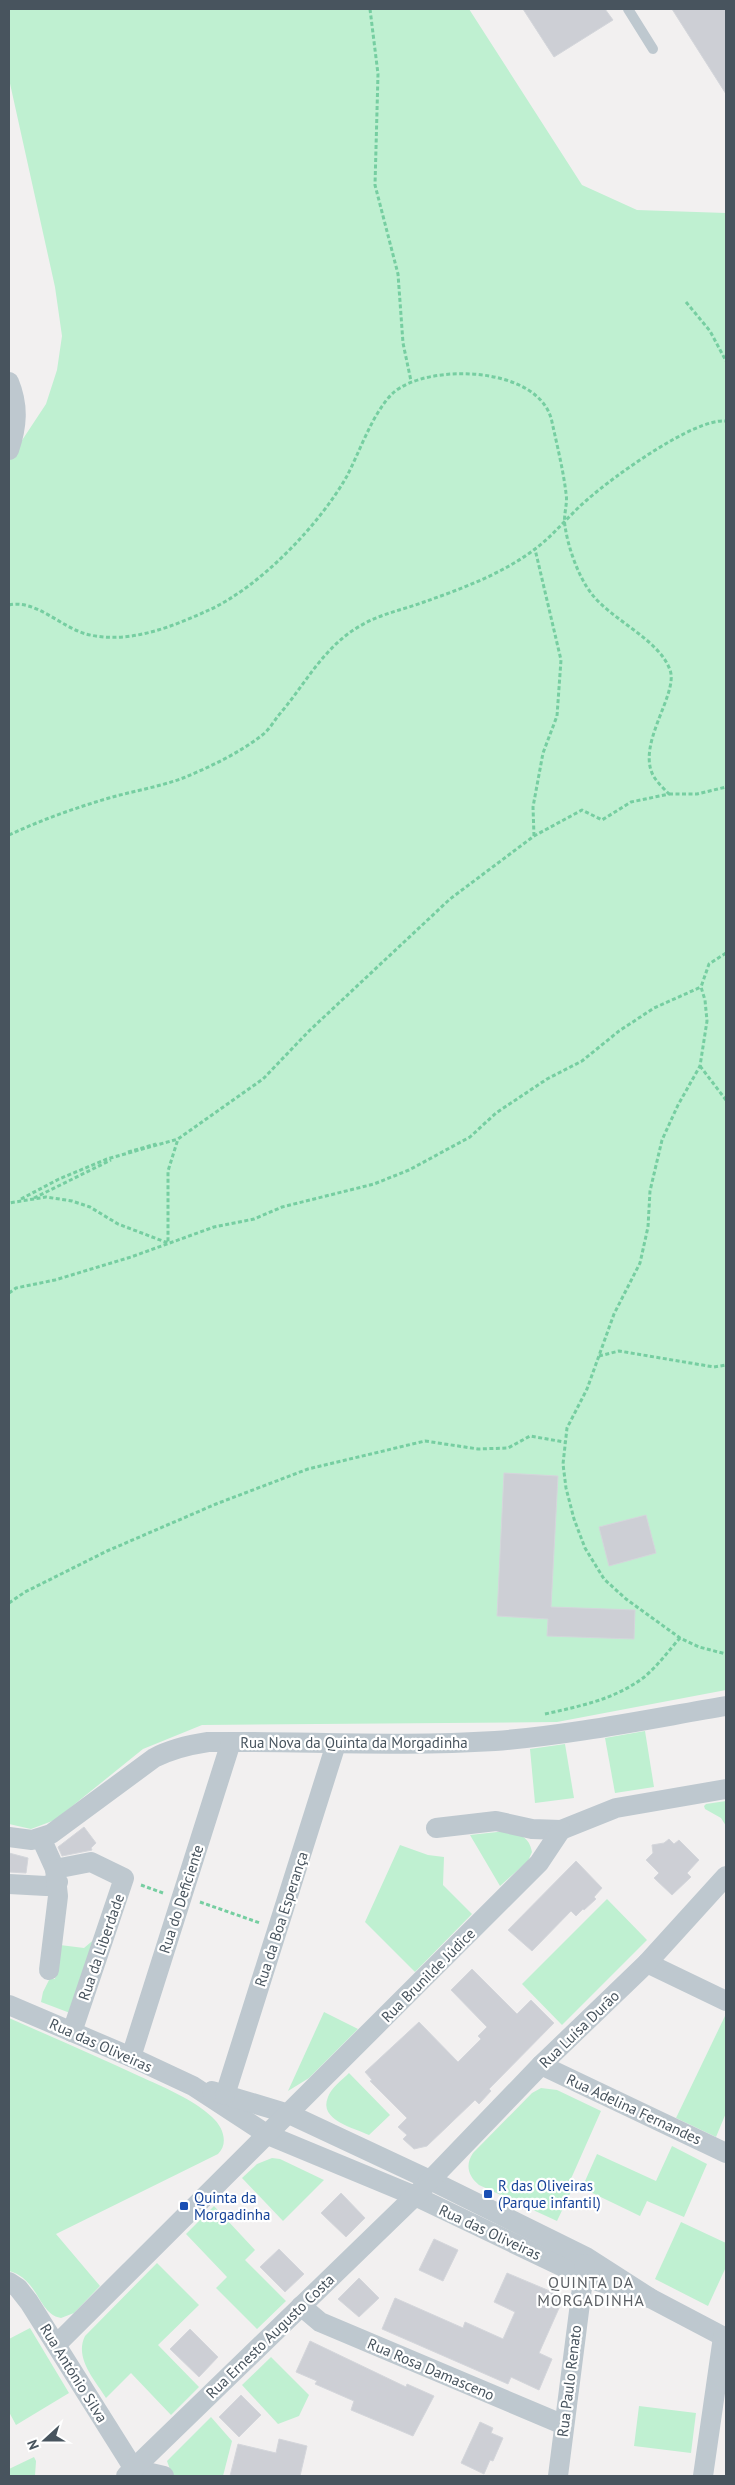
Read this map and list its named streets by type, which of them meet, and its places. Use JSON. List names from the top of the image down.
{
  "streets": {
    "street": [
      "Rua Nova da Quinta da Morgadinha",
      "Rua do Deficiente",
      "Rua da Boa Esperança",
      "Rua da Liberdade",
      "Rua Brunilde Júdice",
      "Rua Luísa Durão",
      "Rua das Oliveiras",
      "Rua Adelina Fernandes",
      "Rua Ernesto Augusto Costa",
      "Rua Rosa Damasceno",
      "Rua António Silva",
      "Rua Paulo Renato"
    ]
  },
  "crossings": [
    ["Rua Nova da Quinta da Morgadinha", "Rua do Deficiente"],
    ["Rua Nova da Quinta da Morgadinha", "Rua da Boa Esperança"],
    ["Rua do Deficiente", "Rua das Oliveiras"],
    ["Rua da Boa Esperança", "Rua das Oliveiras"],
    ["Rua da Liberdade", "Rua das Oliveiras"],
    ["Rua Brunilde Júdice", "Rua das Oliveiras"],
    ["Rua Luísa Durão", "Rua das Oliveiras"],
    ["Rua Luísa Durão", "Rua Adelina Fernandes"],
    ["Rua das Oliveiras", "Rua Ernesto Augusto Costa"],
    ["Rua das Oliveiras", "Rua Paulo Renato"],
    ["Rua Ernesto Augusto Costa", "Rua Rosa Damasceno"],
    ["Rua Ernesto Augusto Costa", "Rua António Silva"],
    ["Rua Rosa Damasceno", "Rua Paulo Renato"]
  ],
  "districts": ["QUINTA DA MORGADINHA"],
  "places": {
    "transit": ["R das Oliveiras (Parque infantil)", "Quinta da Morgadinha"]
  },
  "north": "left"
}
